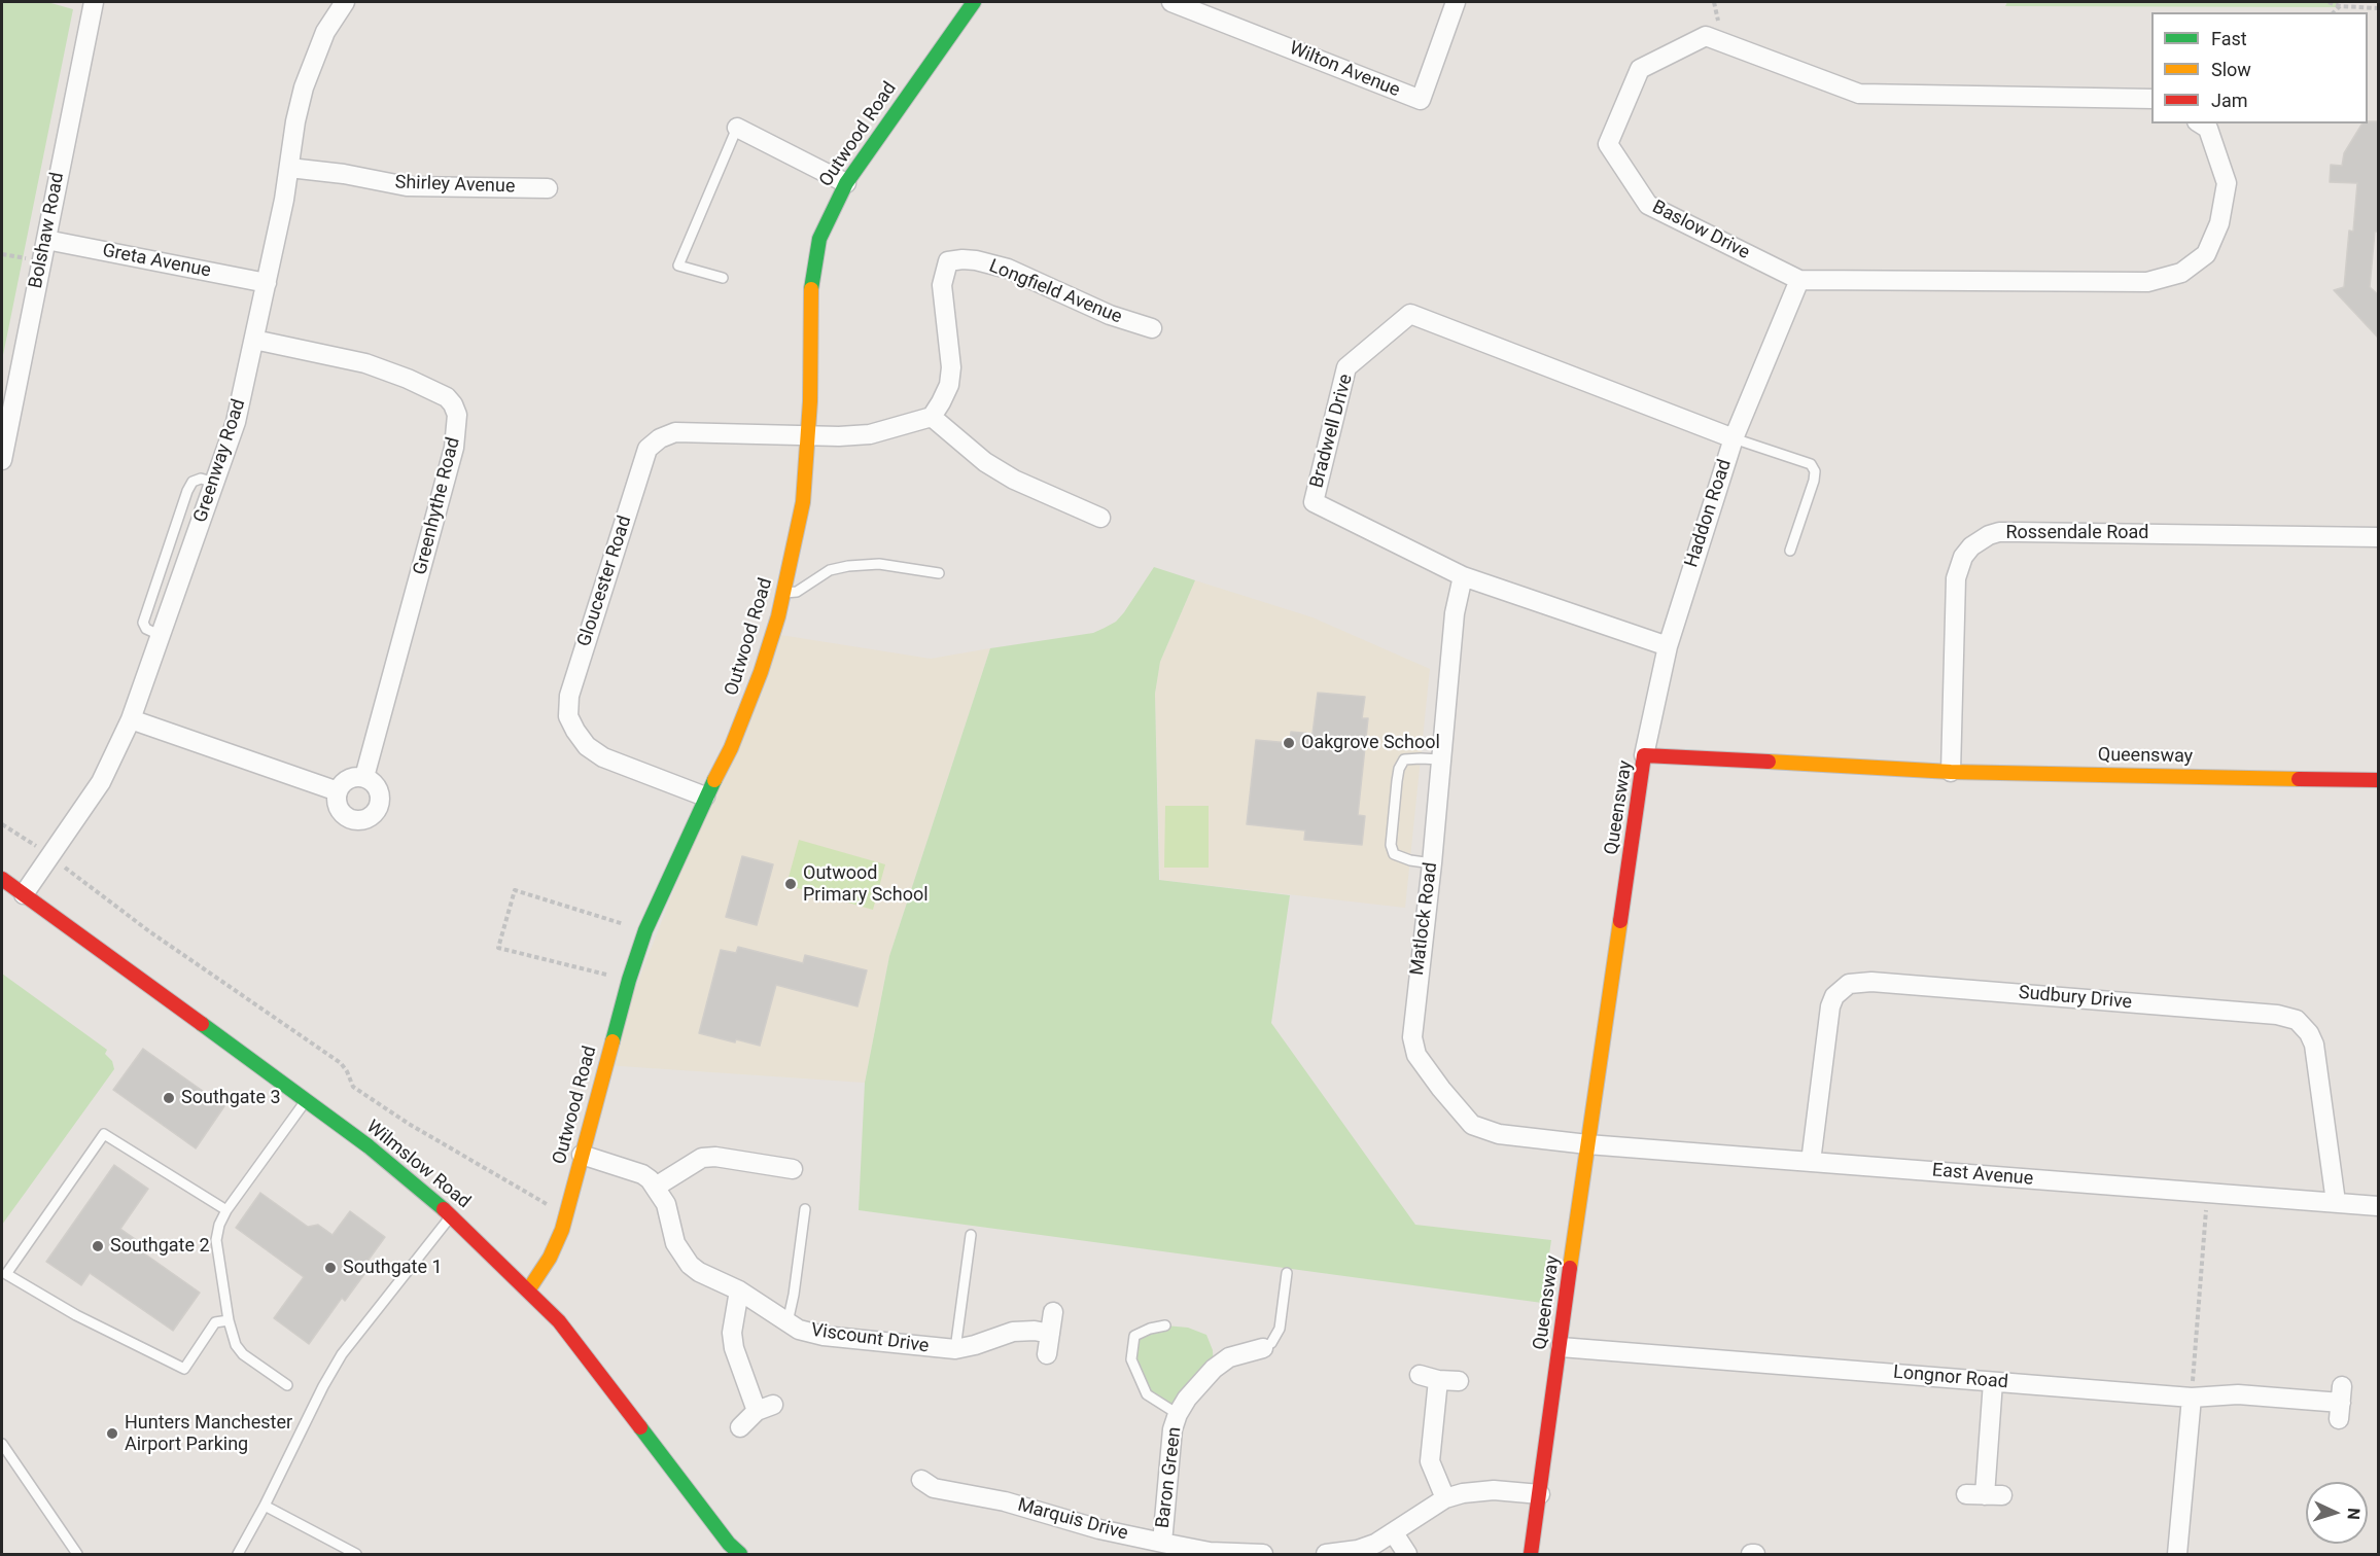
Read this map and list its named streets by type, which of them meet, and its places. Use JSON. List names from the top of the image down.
{
  "streets": {
    "street": [
      "Wilton Avenue",
      "Outwood Road",
      "Shirley Avenue",
      "Bolshaw Road",
      "Baslow Drive",
      "Greta Avenue",
      "Longfield Avenue",
      "Bradwell Drive",
      "Greenway Road",
      "Greenhythe Road",
      "Haddon Road",
      "Rossendale Road",
      "Gloucester Road",
      "Queensway",
      "Matlock Road",
      "Sudbury Drive",
      "Wilmslow Road",
      "East Avenue",
      "Viscount Drive",
      "Longnor Road",
      "Baron Green",
      "Marquis Drive"
    ]
  },
  "crossings": [
    ["Outwood Road", "Gloucester Road"],
    ["Outwood Road", "Wilmslow Road"],
    ["Shirley Avenue", "Greenway Road"],
    ["Bolshaw Road", "Greta Avenue"],
    ["Baslow Drive", "Haddon Road"],
    ["Greta Avenue", "Greenway Road"],
    ["Bradwell Drive", "Haddon Road"],
    ["Bradwell Drive", "Matlock Road"],
    ["Greenway Road", "Greenhythe Road"],
    ["Greenway Road", "Wilmslow Road"],
    ["Haddon Road", "Queensway"],
    ["Rossendale Road", "Queensway"],
    ["Queensway", "Matlock Road"],
    ["Queensway", "East Avenue"],
    ["Queensway", "Longnor Road"],
    ["Matlock Road", "East Avenue"],
    ["Sudbury Drive", "East Avenue"],
    ["Baron Green", "Marquis Drive"]
  ],
  "places": [
    "Oakgrove School",
    "Outwood Primary School",
    "Southgate 3",
    "Southgate 2",
    "Southgate 1",
    "Hunters Manchester Airport Parking"
  ],
  "legend": ["Fast", "Slow", "Jam"],
  "north": "right"
}
